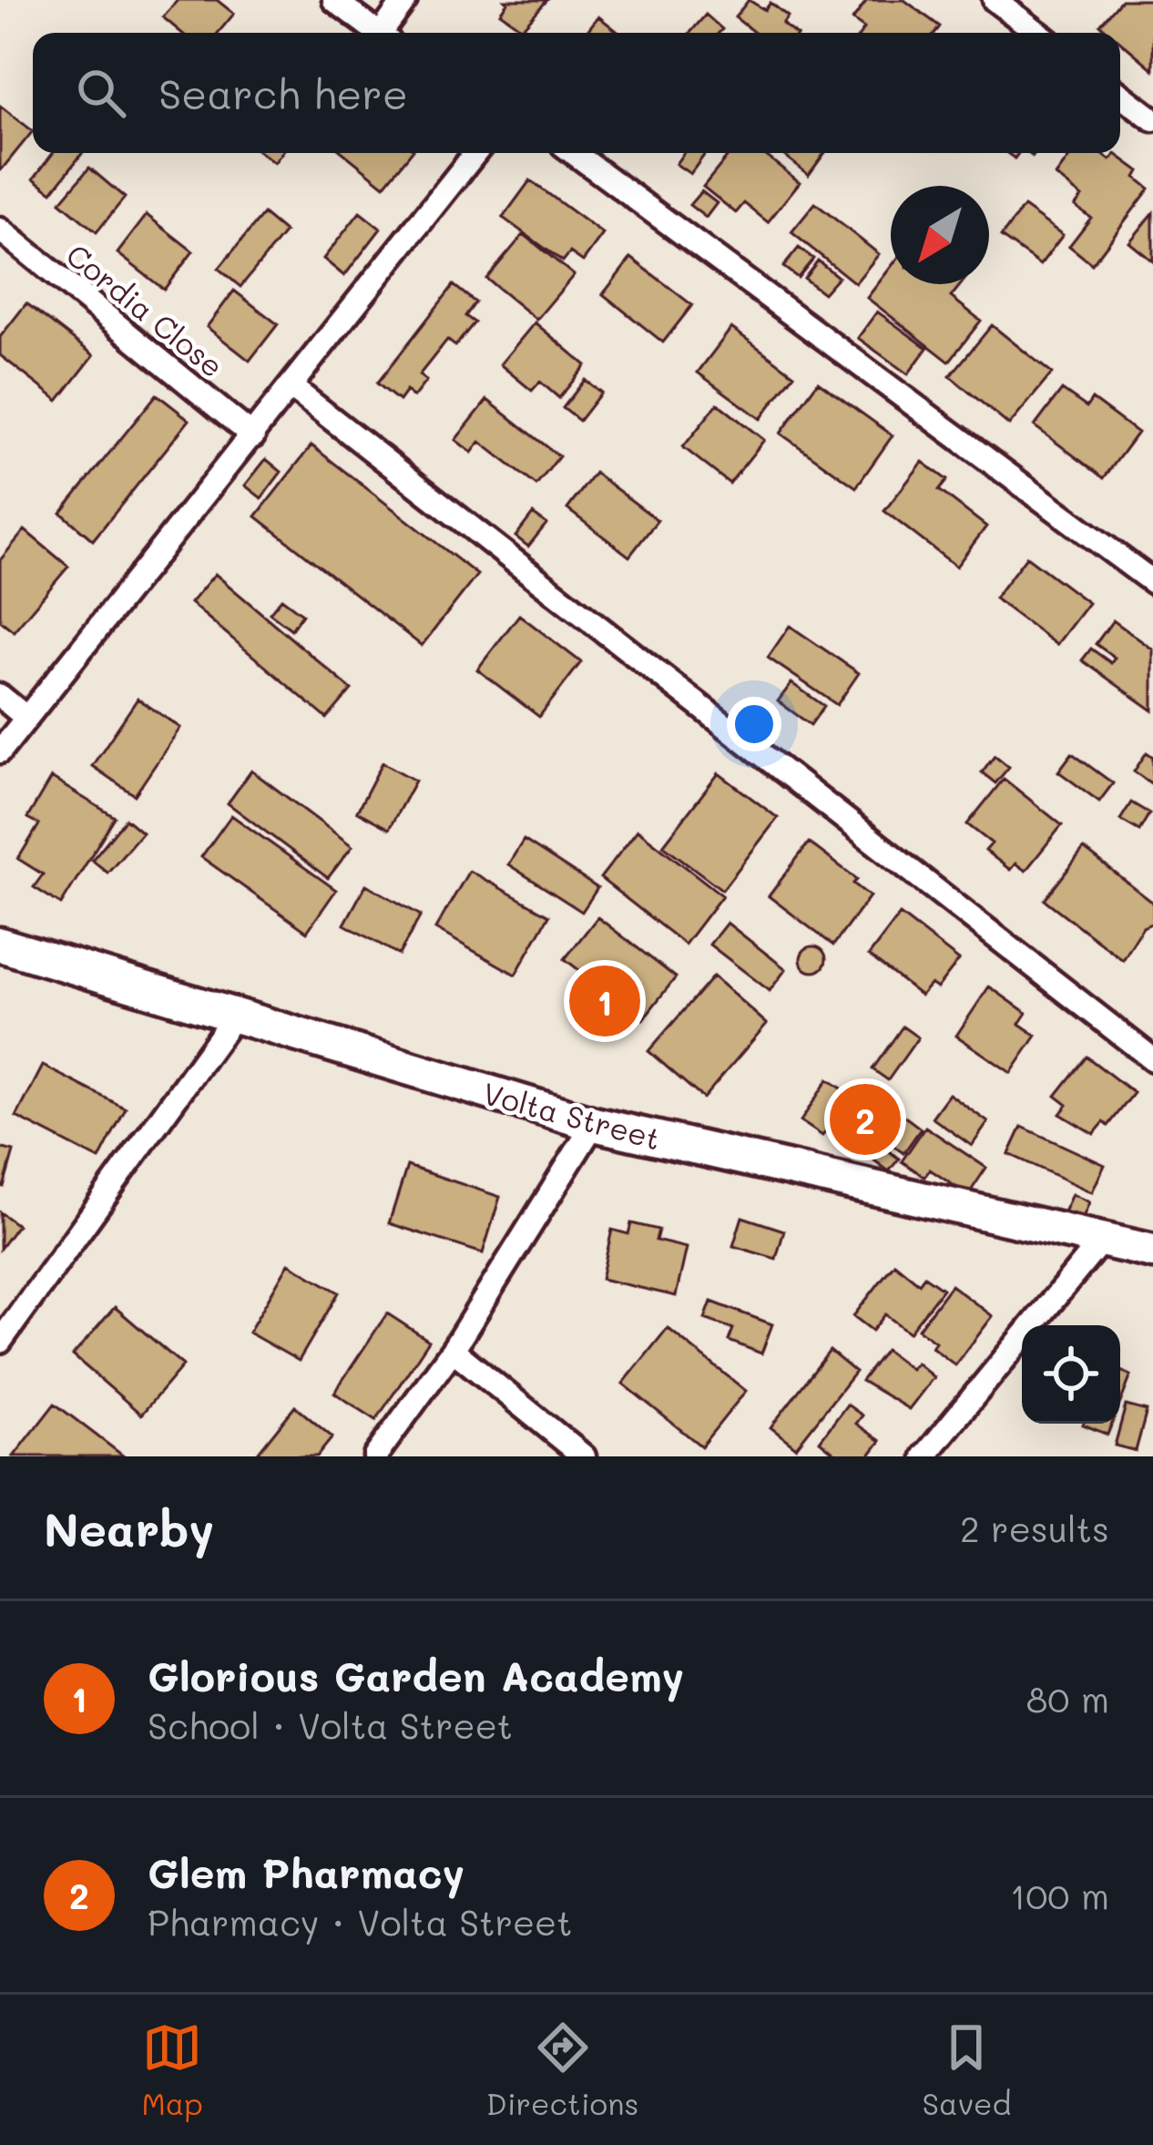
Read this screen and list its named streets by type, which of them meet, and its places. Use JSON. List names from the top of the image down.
{
  "streets": {
    "street": ["Cordia Close", "Volta Street"]
  },
  "north": "bottom left",
  "page": {
    "search": "Search here",
    "pins": ["1", "2"],
    "heading": ["Nearby", "2 results"],
    "list": [
      {
        "mark": "1",
        "name": "Glorious Garden Academy",
        "note": "School · Volta Street",
        "value": "80 m"
      },
      {
        "mark": "2",
        "name": "Glem Pharmacy",
        "note": "Pharmacy · Volta Street",
        "value": "100 m"
      }
    ],
    "nav": ["Map", "Directions", "Saved"]
  }
}
